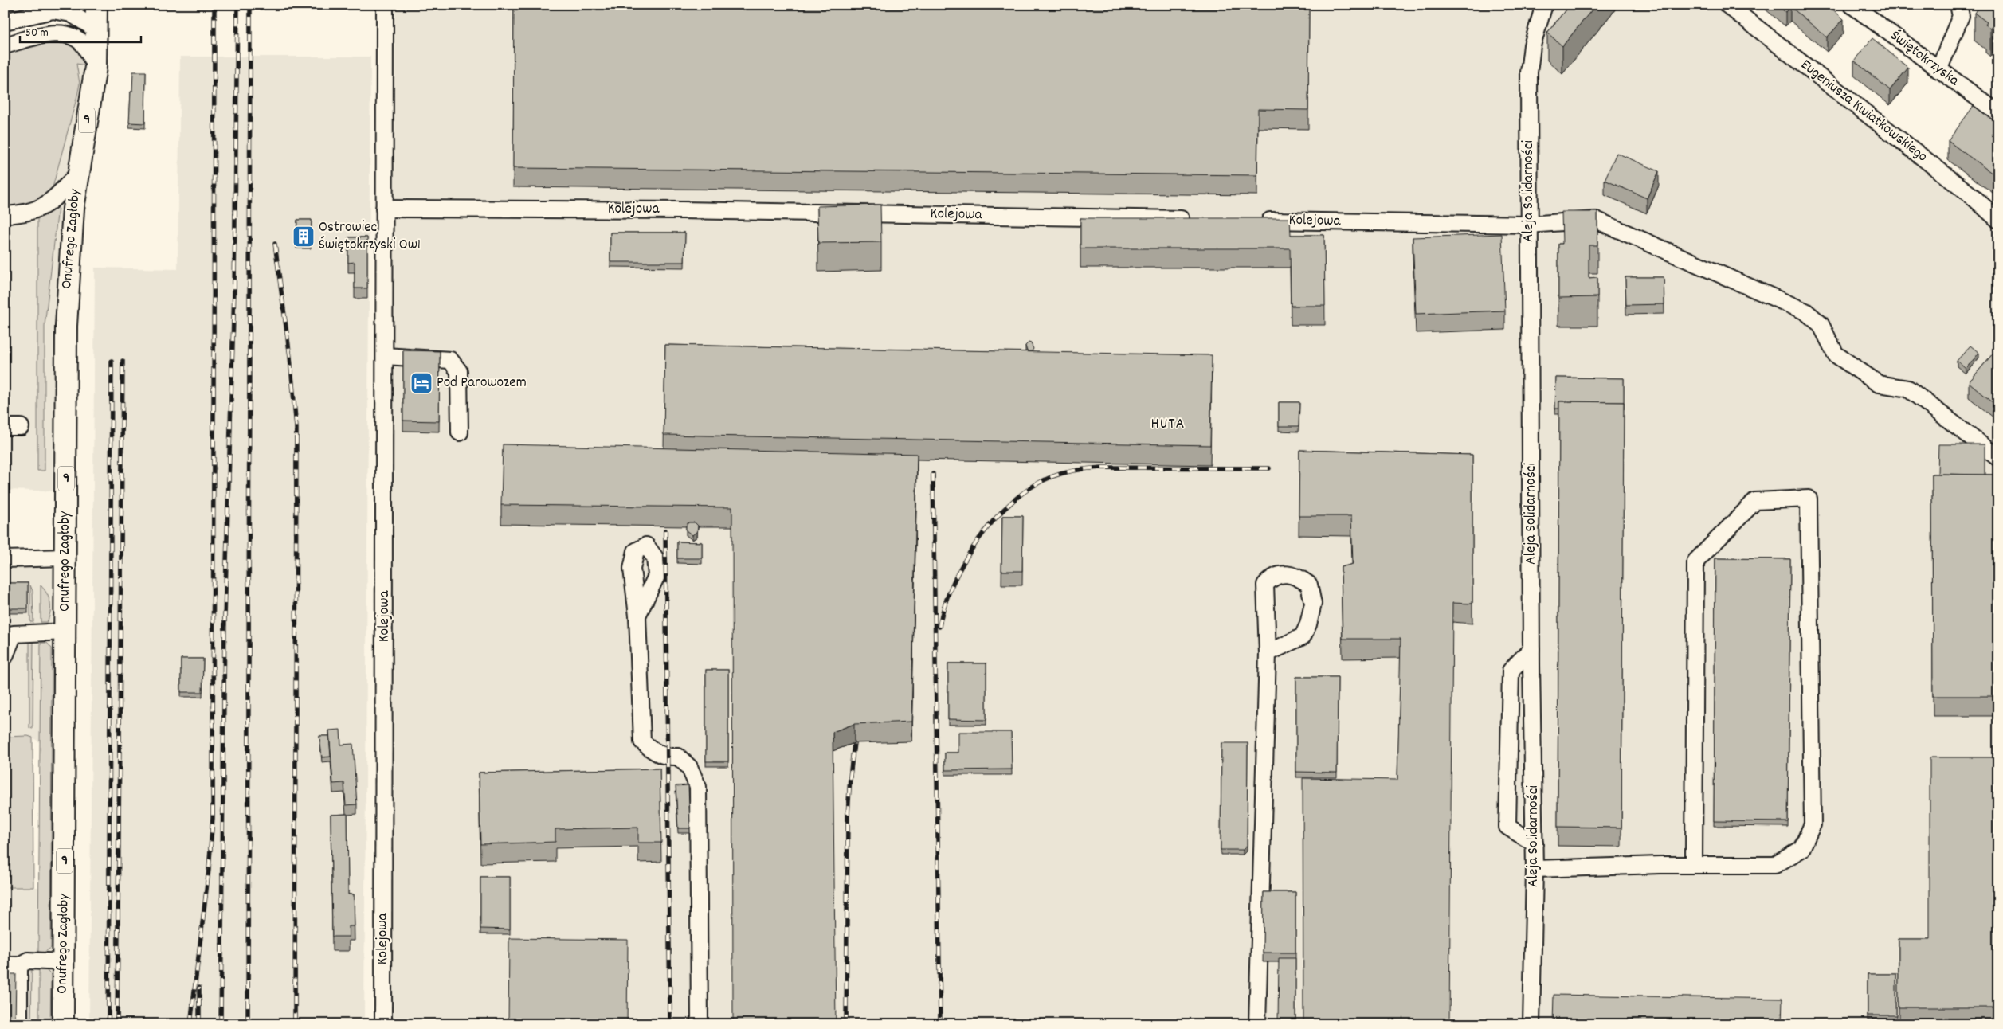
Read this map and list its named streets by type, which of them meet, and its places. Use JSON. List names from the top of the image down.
{
  "streets": {
    "main road": ["9", "Onufrego Zagłoby"],
    "street": [
      "Świętokrzyska",
      "Eugeniusza Kwiatkowskiego",
      "Aleja Solidarności",
      "Kolejowa"
    ]
  },
  "crossings": [
    ["Aleja Solidarności", "Kolejowa"]
  ],
  "districts": ["HUTA"],
  "places": {
    "building": ["Ostrowiec Świętokrzyski Ow1"],
    "hotel": ["Pod Parowozem"]
  },
  "scale_bar": "50 m"
}
